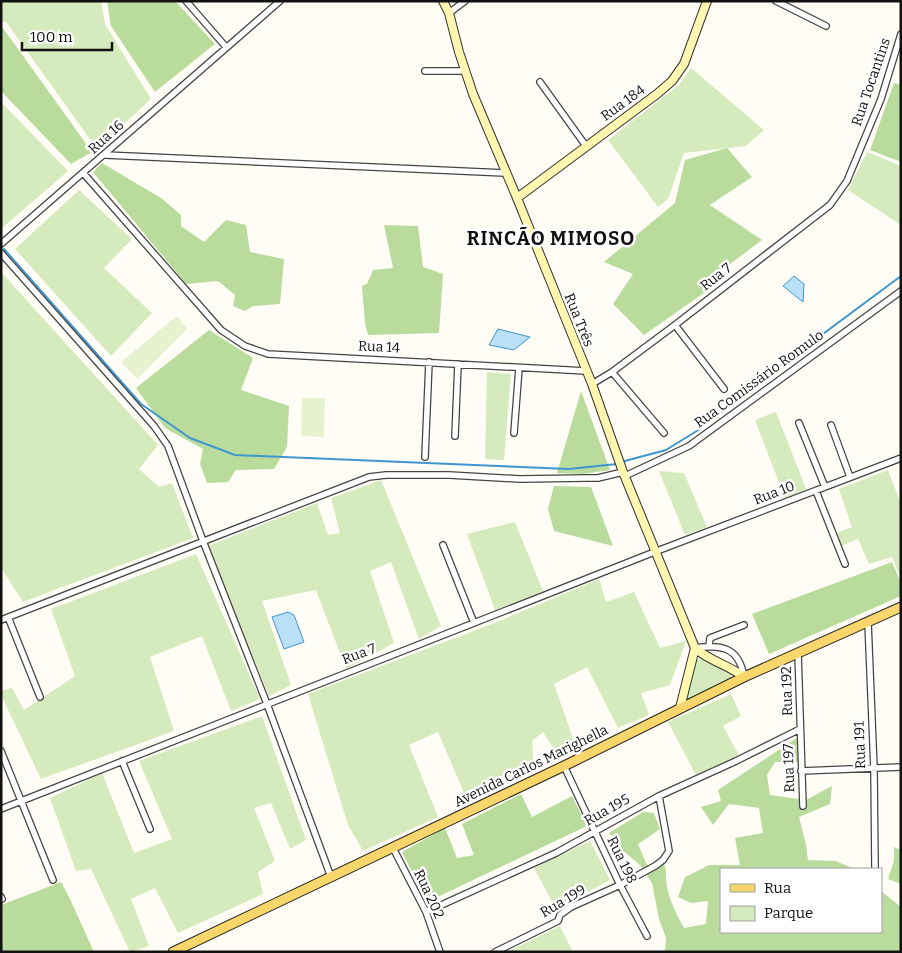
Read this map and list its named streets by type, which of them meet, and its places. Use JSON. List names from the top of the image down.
{
  "streets": {
    "main road": ["Rua 184", "Rua Três", "Avenida Carlos Marighella"],
    "street": [
      "Rua Tocantins",
      "Rua 16",
      "Rua 7",
      "Rua 14",
      "Rua Comissário Romulo",
      "Rua 10",
      "Rua 192",
      "Rua 191",
      "Rua 197",
      "Rua 195",
      "Rua 198",
      "Rua 202",
      "Rua 199"
    ]
  },
  "crossings": [
    ["Rua Tocantins", "Rua 7"],
    ["Rua 184", "Rua Três"],
    ["Rua 16", "Rua 14"],
    ["Rua 7", "Rua Três"],
    ["Rua 7", "Rua 10"],
    ["Rua Três", "Rua 14"],
    ["Rua Três", "Rua Comissário Romulo"],
    ["Rua Três", "Rua 10"],
    ["Rua 192", "Avenida Carlos Marighella"],
    ["Rua 192", "Rua 197"],
    ["Rua 192", "Rua 195"],
    ["Rua 191", "Avenida Carlos Marighella"],
    ["Avenida Carlos Marighella", "Rua 198"],
    ["Avenida Carlos Marighella", "Rua 202"],
    ["Rua 197", "Rua 195"],
    ["Rua 195", "Rua 198"],
    ["Rua 195", "Rua 202"],
    ["Rua 198", "Rua 199"]
  ],
  "districts": ["RINCÃO MIMOSO"],
  "legend": ["Rua", "Parque"],
  "scale_bar": "100 m"
}
